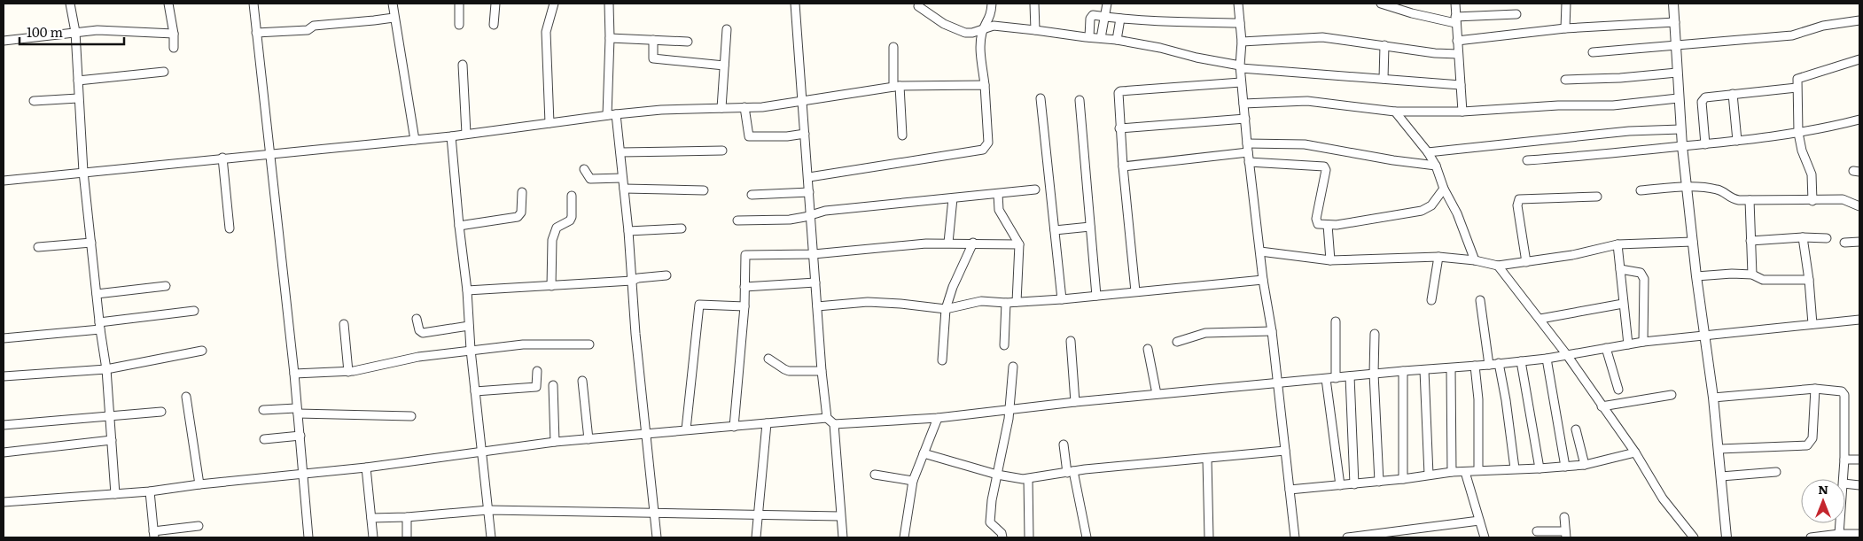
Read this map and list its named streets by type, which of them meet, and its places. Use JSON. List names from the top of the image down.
{
  "scale_bar": "100 m",
  "north": "top"
}
